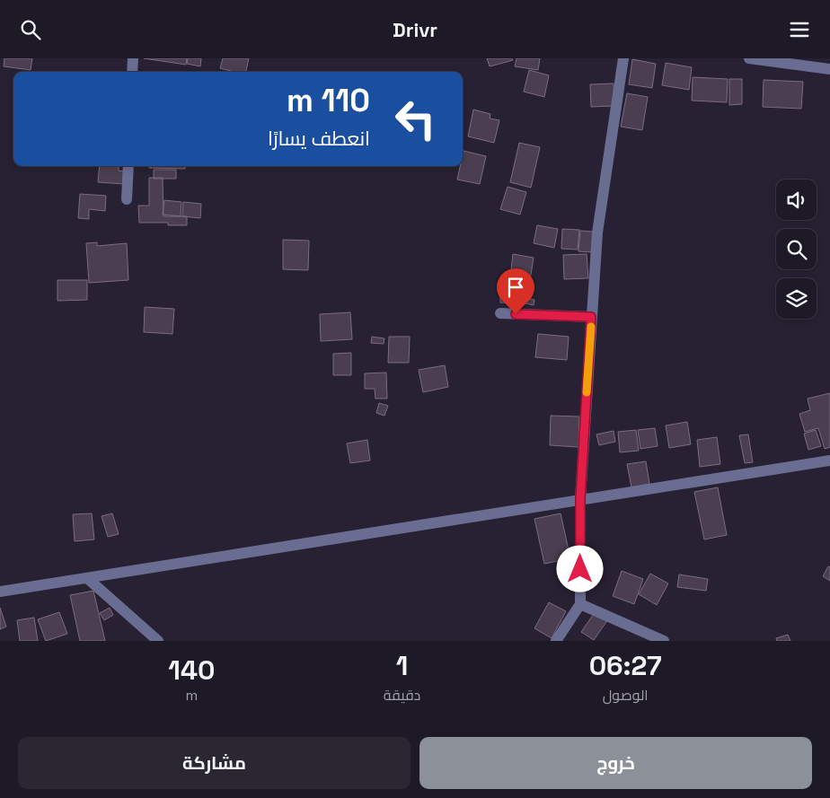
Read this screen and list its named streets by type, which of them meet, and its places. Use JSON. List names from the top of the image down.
{
  "page": {
    "header": "Drivr",
    "turn": ["110 m", "انعطف يسارًا"],
    "eta": [
      "06:27",
      "الوصول",
      "1",
      "دقيقة",
      "140",
      "m"
    ],
    "buttons": ["خروج", "مشاركة"]
  }
}
